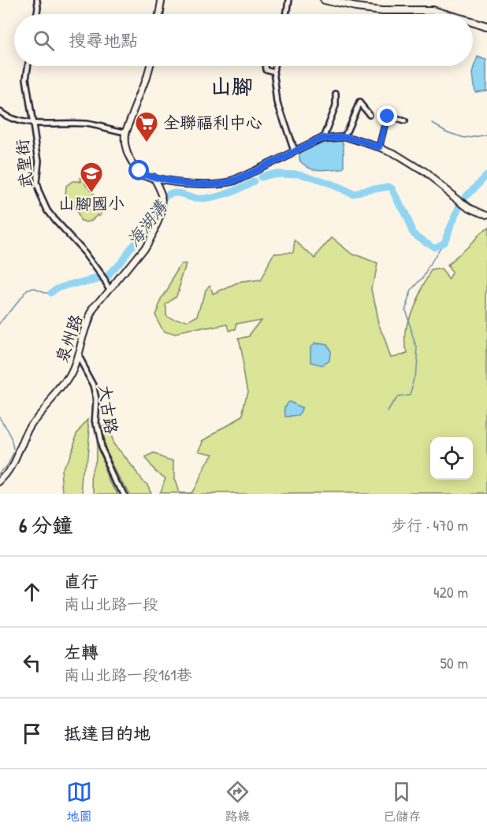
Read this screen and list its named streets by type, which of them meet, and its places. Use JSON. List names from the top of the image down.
{
  "streets": {
    "street": ["武聖街", "泉州路", "大古路"]
  },
  "crossings": [
    ["武聖街", "泉州路"],
    ["泉州路", "大古路"]
  ],
  "districts": ["山腳"],
  "water": ["海湖溝"],
  "places": {
    "supermarket": ["全聯福利中心"],
    "school or university": ["山腳國小"]
  },
  "page": {
    "search": "搜尋地點",
    "heading": ["6 分鐘", "步行 · 470 m"],
    "list": [
      ["直行", "南山北路一段", "420 m"],
      ["左轉", "南山北路一段161巷", "50 m"],
      "抵達目的地"
    ],
    "nav": ["地圖", "路線", "已儲存"]
  }
}
